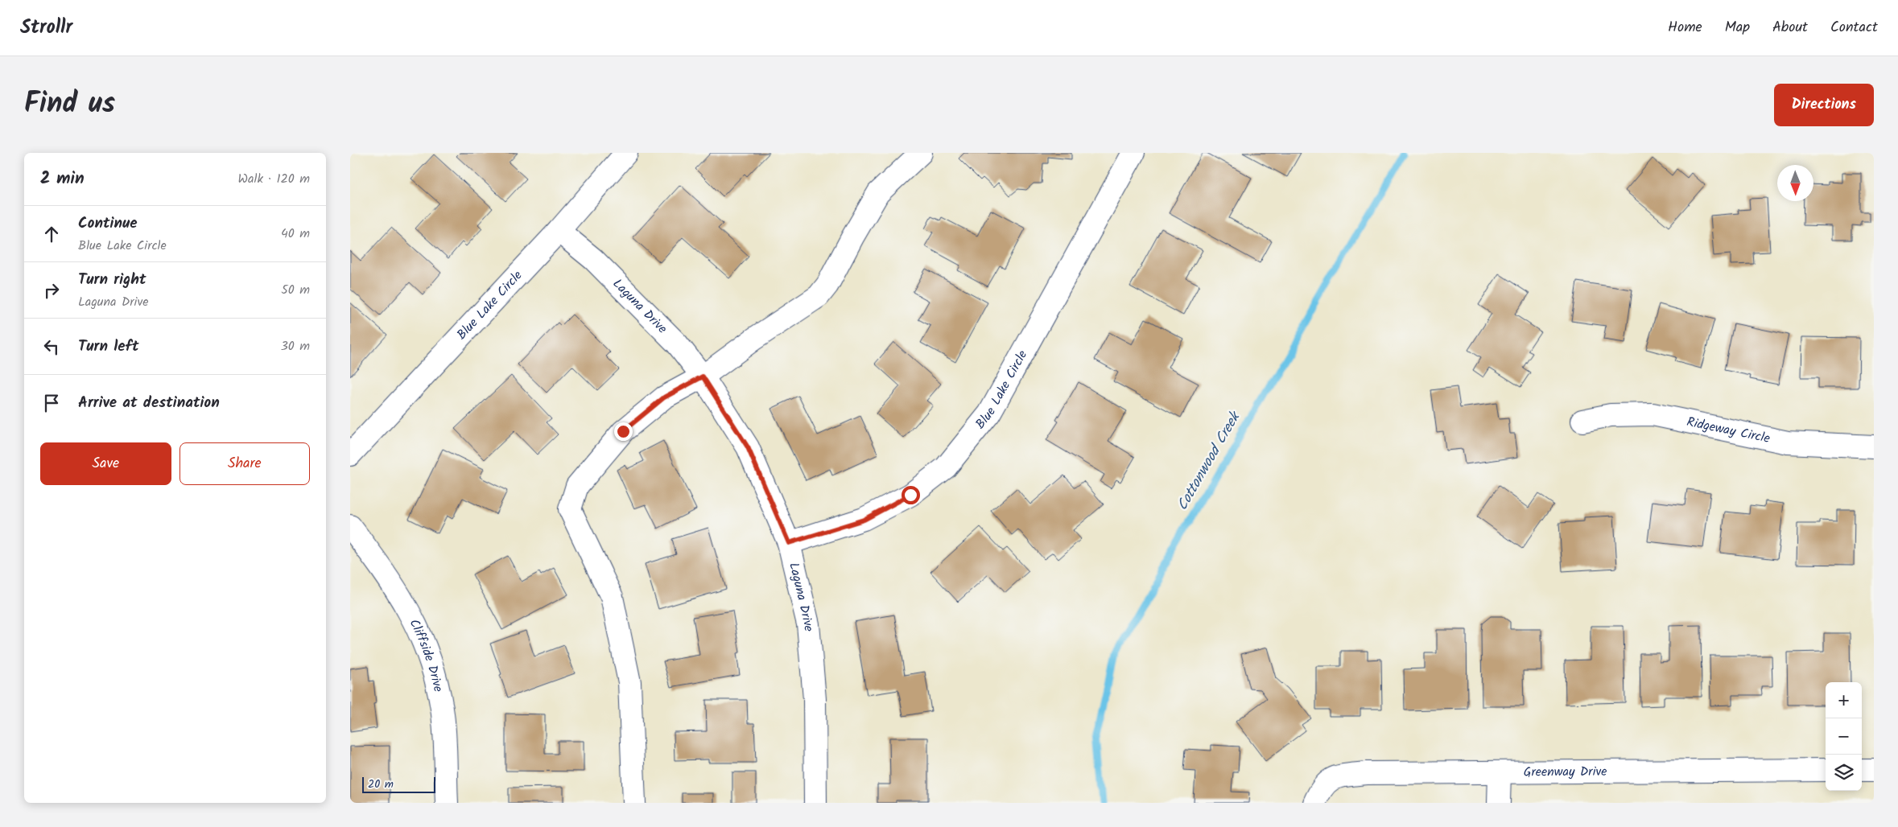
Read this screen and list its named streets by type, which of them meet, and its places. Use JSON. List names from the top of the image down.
{
  "streets": {
    "street": [
      "Blue Lake Circle",
      "Laguna Drive",
      "Ridgeway Circle",
      "Cliffside Drive",
      "Greenway Drive"
    ]
  },
  "crossings": [
    ["Blue Lake Circle", "Laguna Drive"]
  ],
  "water": ["Cottonwood Creek"],
  "scale_bar": "20 m",
  "north": "bottom",
  "page": {
    "header": "Strollr",
    "nav": [
      "Home",
      "Map",
      "About",
      "Contact"
    ],
    "title": "Find us",
    "buttons": [
      "Directions",
      ["Save", "Share"]
    ],
    "heading": ["2 min", "Walk · 120 m"],
    "list": [
      ["Continue", "Blue Lake Circle", "40 m"],
      ["Turn right", "Laguna Drive", "50 m"],
      ["Turn left", "30 m"],
      "Arrive at destination"
    ],
    "map_buttons": ["+", "−"],
    "scale": "20 m"
  }
}
